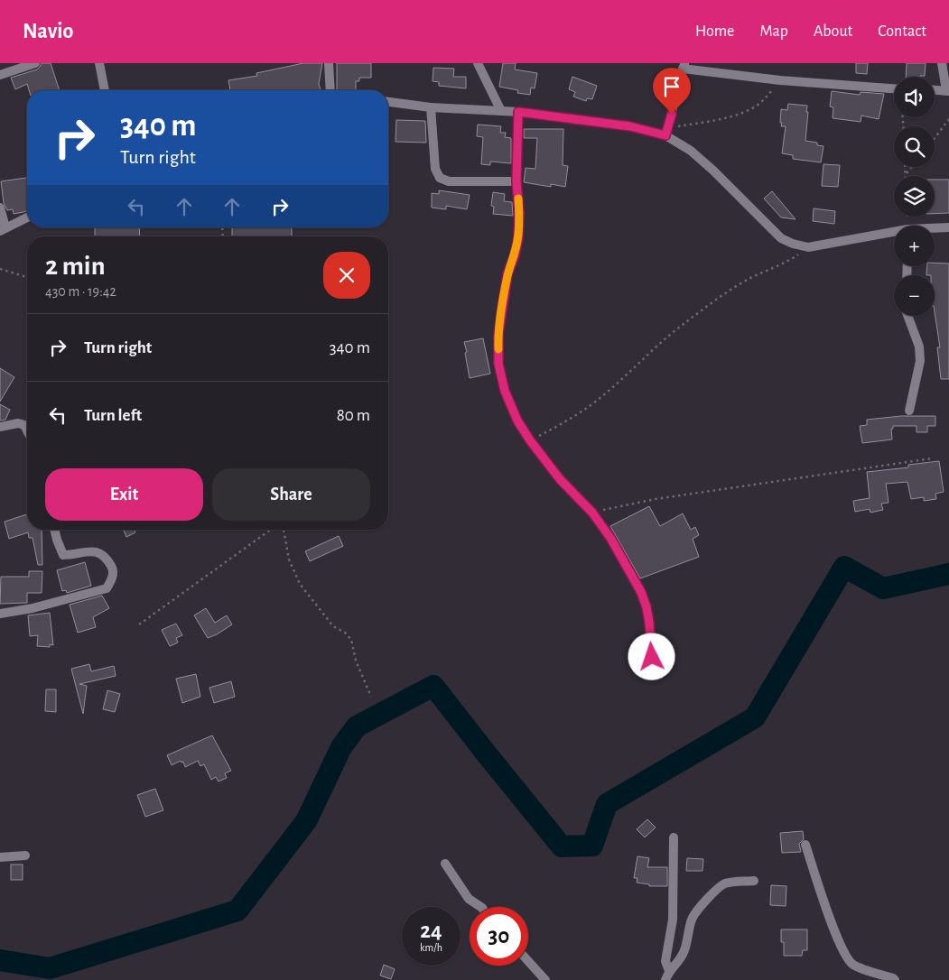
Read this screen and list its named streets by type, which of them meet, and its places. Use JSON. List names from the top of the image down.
{
  "page": {
    "header": "Navio",
    "nav": [
      "Home",
      "Map",
      "About",
      "Contact"
    ],
    "map_buttons": ["+", "−"],
    "turn": ["340 m", "Turn right"],
    "heading": ["2 min", "430 m · 19:42"],
    "list": [
      {
        "name": "Turn right",
        "value": "340 m"
      },
      {
        "name": "Turn left",
        "value": "80 m"
      }
    ],
    "buttons": ["Exit", "Share"],
    "speed": "24 km/h",
    "limit": "30"
  }
}
